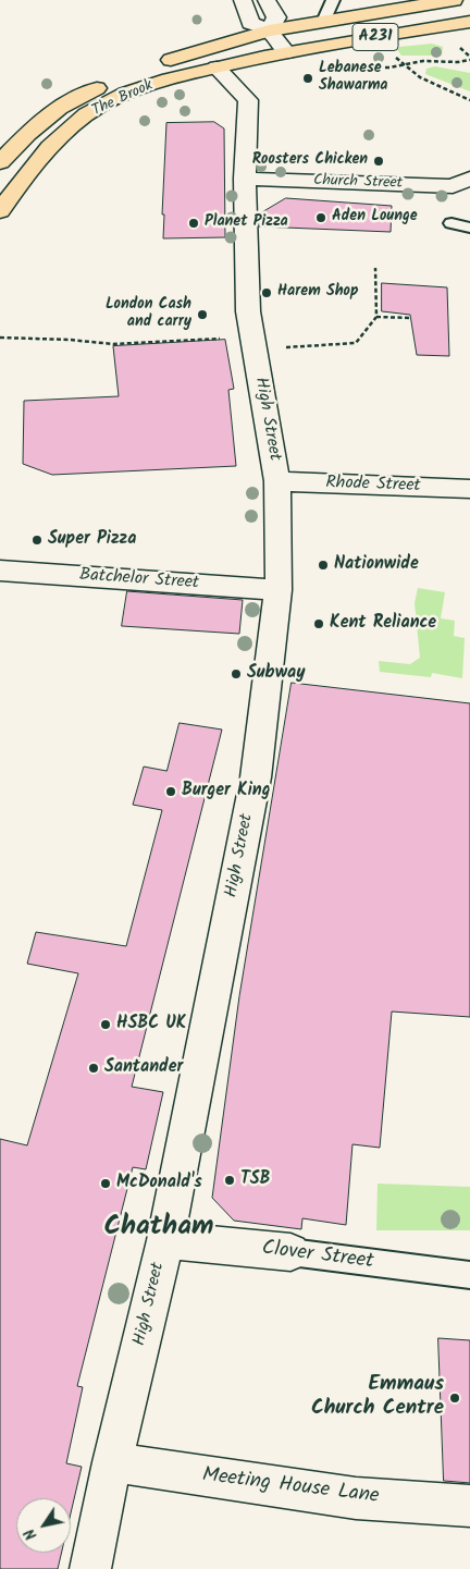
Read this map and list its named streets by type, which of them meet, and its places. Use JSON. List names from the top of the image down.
{
  "streets": {
    "main road": ["A231", "The Brook"],
    "street": [
      "Church Street",
      "High Street",
      "Rhode Street",
      "Batchelor Street",
      "Clover Street",
      "Meeting House Lane"
    ]
  },
  "crossings": [
    ["A231", "The Brook"],
    ["The Brook", "High Street"],
    ["Church Street", "High Street"],
    ["High Street", "Rhode Street"],
    ["High Street", "Batchelor Street"],
    ["High Street", "Clover Street"],
    ["High Street", "Meeting House Lane"]
  ],
  "districts": ["Chatham"],
  "places": [
    "Lebanese Shawarma",
    "Roosters Chicken",
    "Aden Lounge",
    "Planet Pizza",
    "Harem Shop",
    "London Cash and carry",
    "Super Pizza",
    "Nationwide",
    "Kent Reliance",
    "Subway",
    "Burger King",
    "HSBC UK",
    "Santander",
    "TSB",
    "McDonald's",
    "Emmaus Church Centre"
  ],
  "north": "bottom left"
}
